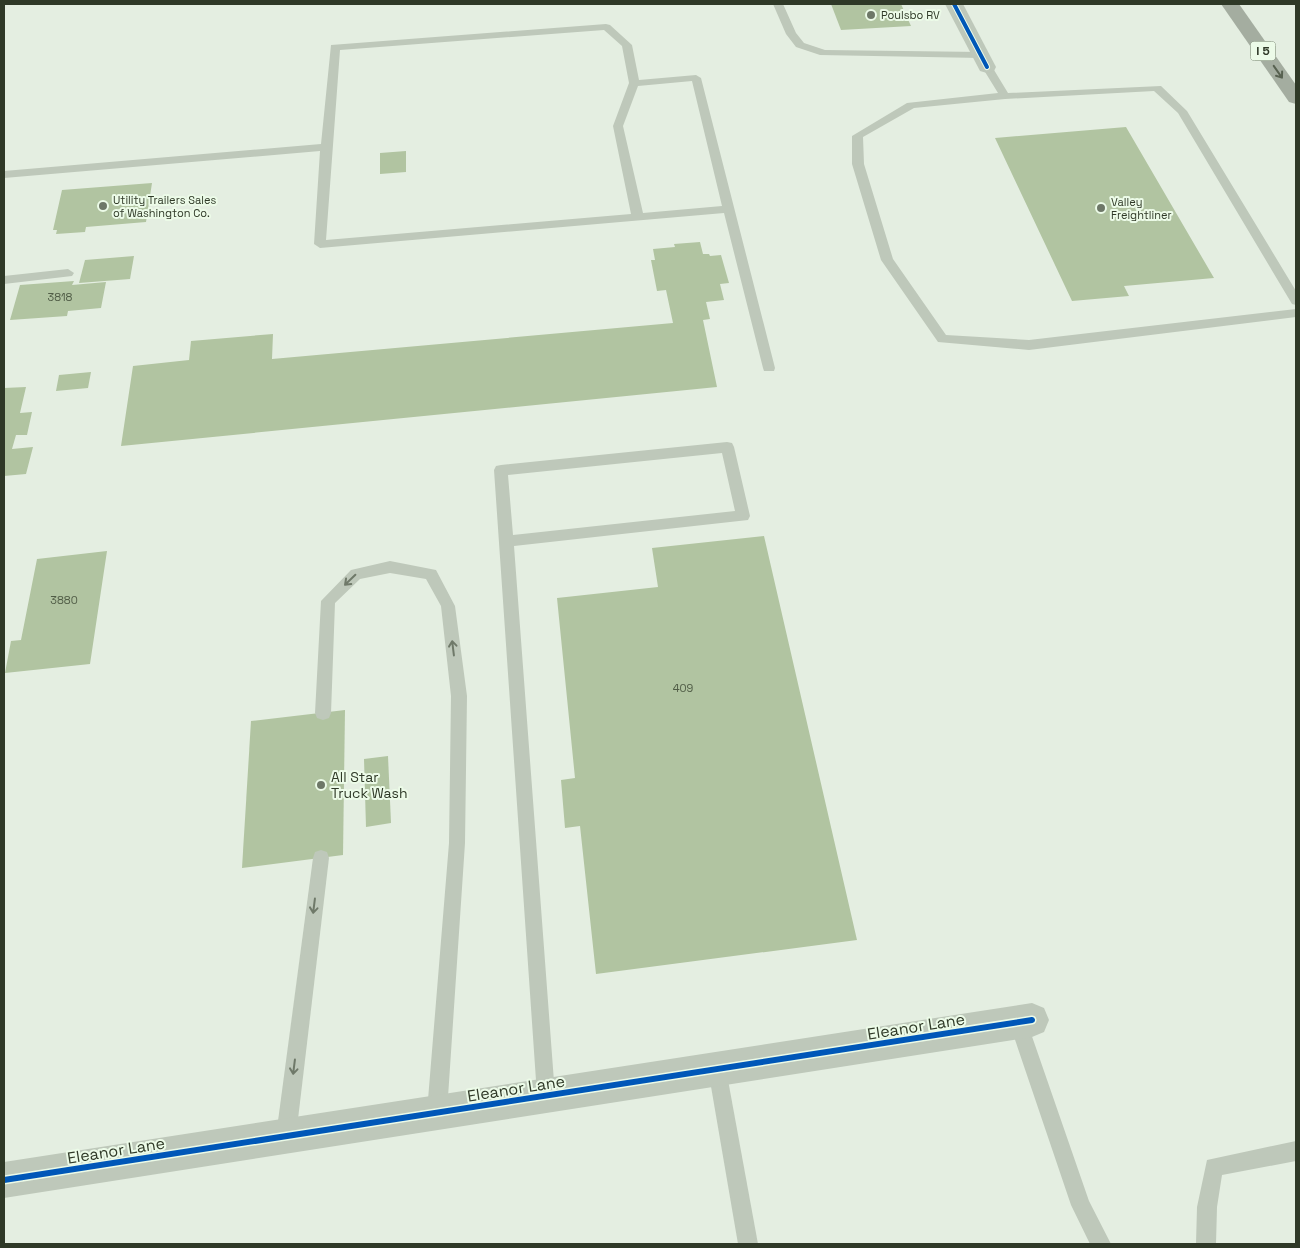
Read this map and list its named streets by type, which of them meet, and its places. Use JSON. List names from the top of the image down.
{
  "streets": {
    "highway": ["I 5"],
    "street": ["Eleanor Lane"]
  },
  "places": [
    "Poulsbo RV",
    "Utility Trailers Sales of Washington Co.",
    "Valley Freightliner",
    "All Star Truck Wash"
  ],
  "house_numbers": ["3818", "3880", "409"]
}
